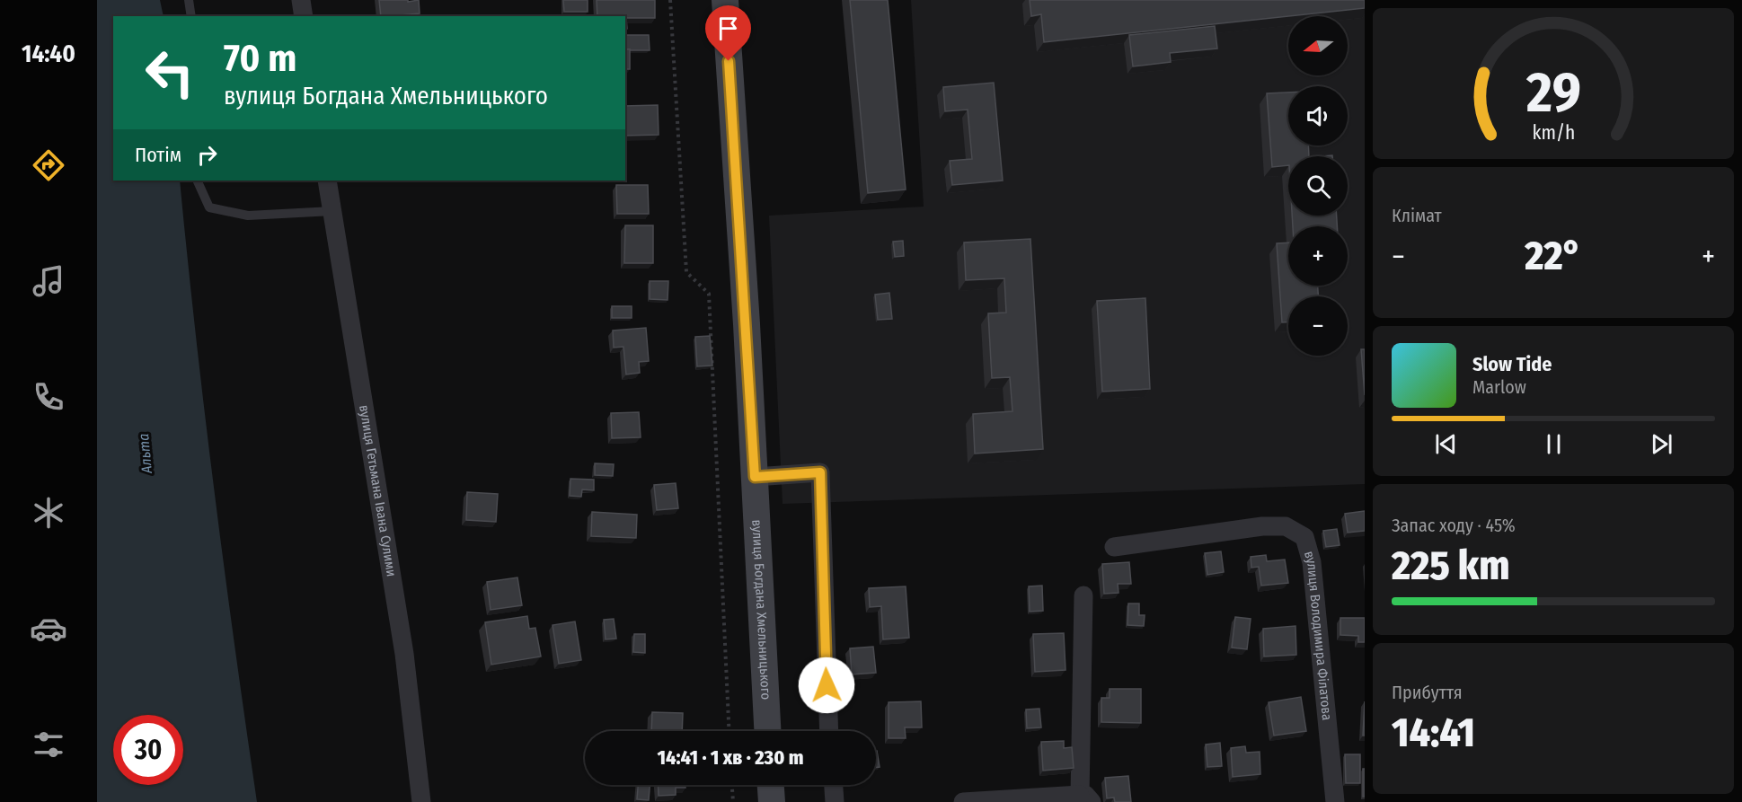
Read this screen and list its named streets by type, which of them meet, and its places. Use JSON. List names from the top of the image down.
{
  "streets": {
    "main road": ["вулиця Богдана Хмельницького"],
    "street": ["вулиця Гетьмана Івана Сулими", "вулиця Володимира Філатова"]
  },
  "water": ["Альта"],
  "north": "left",
  "page": {
    "tabs": "14:40",
    "map_buttons": ["+", "−"],
    "turn": ["70 m", "вулиця Богдана Хмельницького"],
    "then": "Потім",
    "tile": [
      "Клімат",
      ["Запас ходу · 45%", "225 km"],
      ["Прибуття", "14:41"]
    ],
    "heat": ["−", "22°", "+"],
    "song": ["Slow Tide", "Marlow"],
    "limit": "30",
    "trip": "14:41 · 1 хв · 230 m",
    "gauge": ["29", "km/h"]
  }
}
